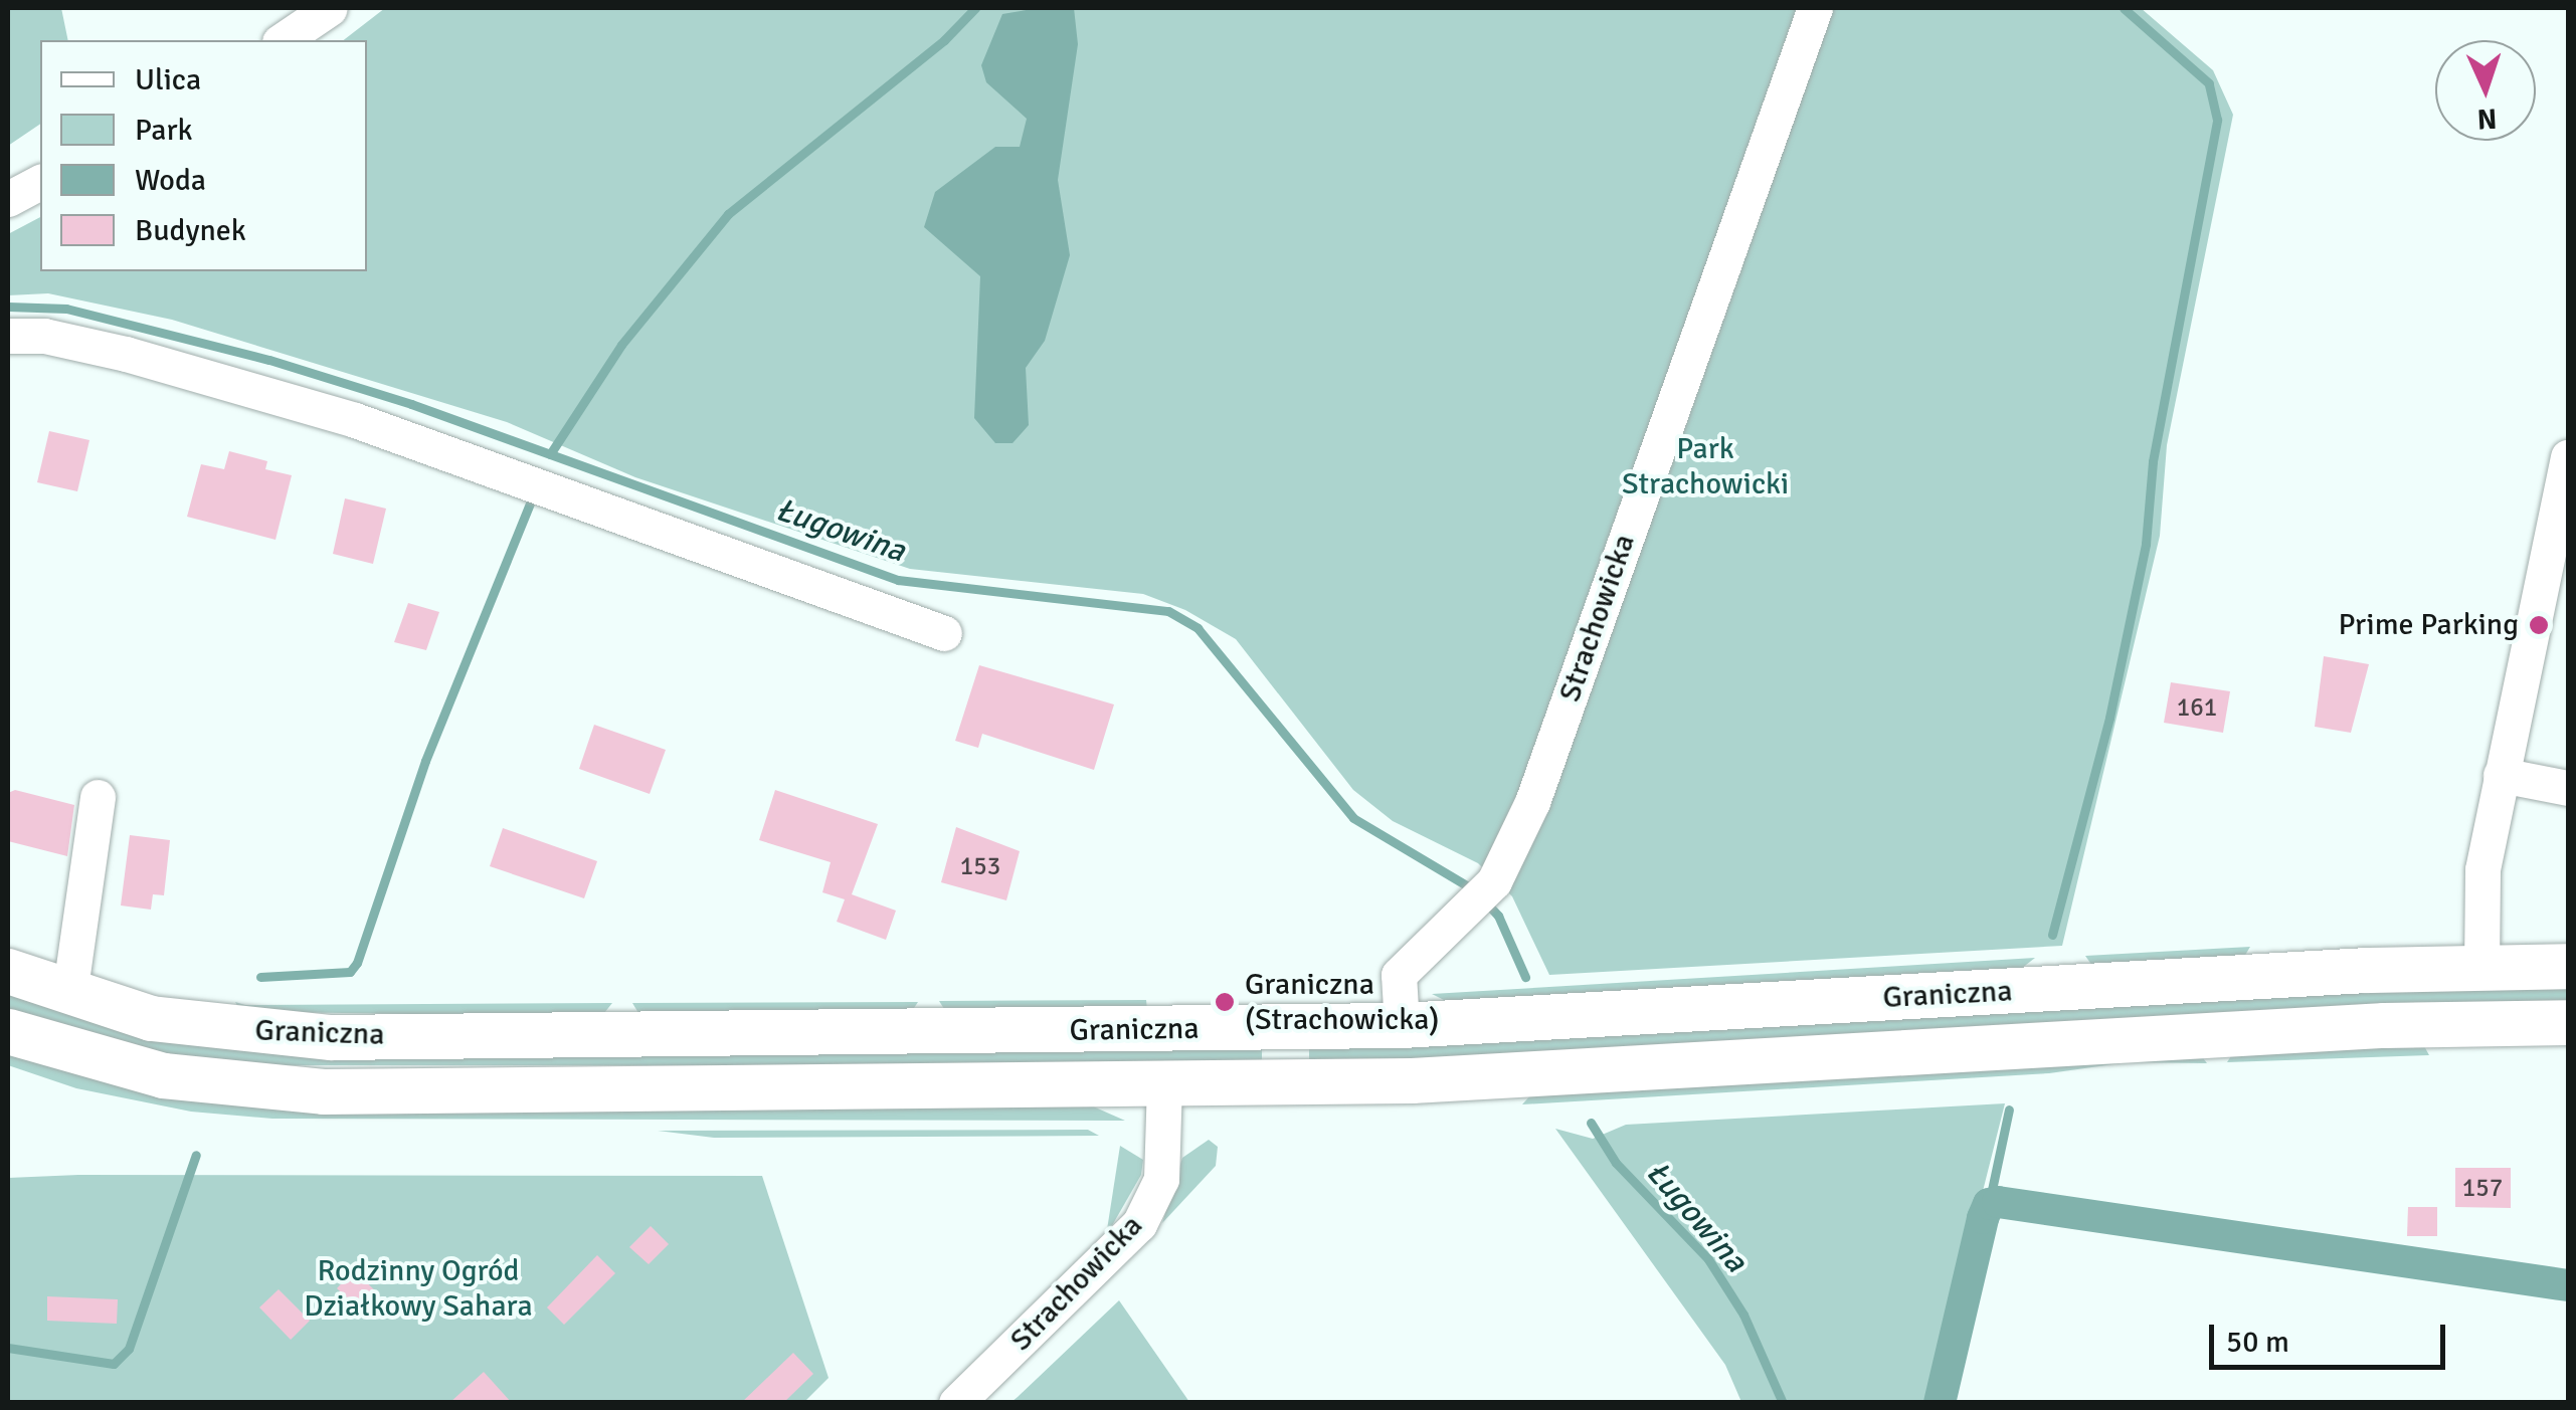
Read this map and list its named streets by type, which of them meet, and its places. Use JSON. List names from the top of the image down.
{
  "streets": {
    "main road": ["Graniczna"],
    "street": ["Strachowicka"]
  },
  "crossings": [
    ["Strachowicka", "Graniczna"]
  ],
  "water": ["Ługowina"],
  "parks": ["Park Strachowicki", "Rodzinny Ogród Działkowy Sahara"],
  "places": ["Prime Parking", "Graniczna (Strachowicka)"],
  "house_numbers": ["161", "153", "157"],
  "legend": [
    "Ulica",
    "Park",
    "Woda",
    "Budynek"
  ],
  "scale_bar": "50 m",
  "north": "bottom"
}
